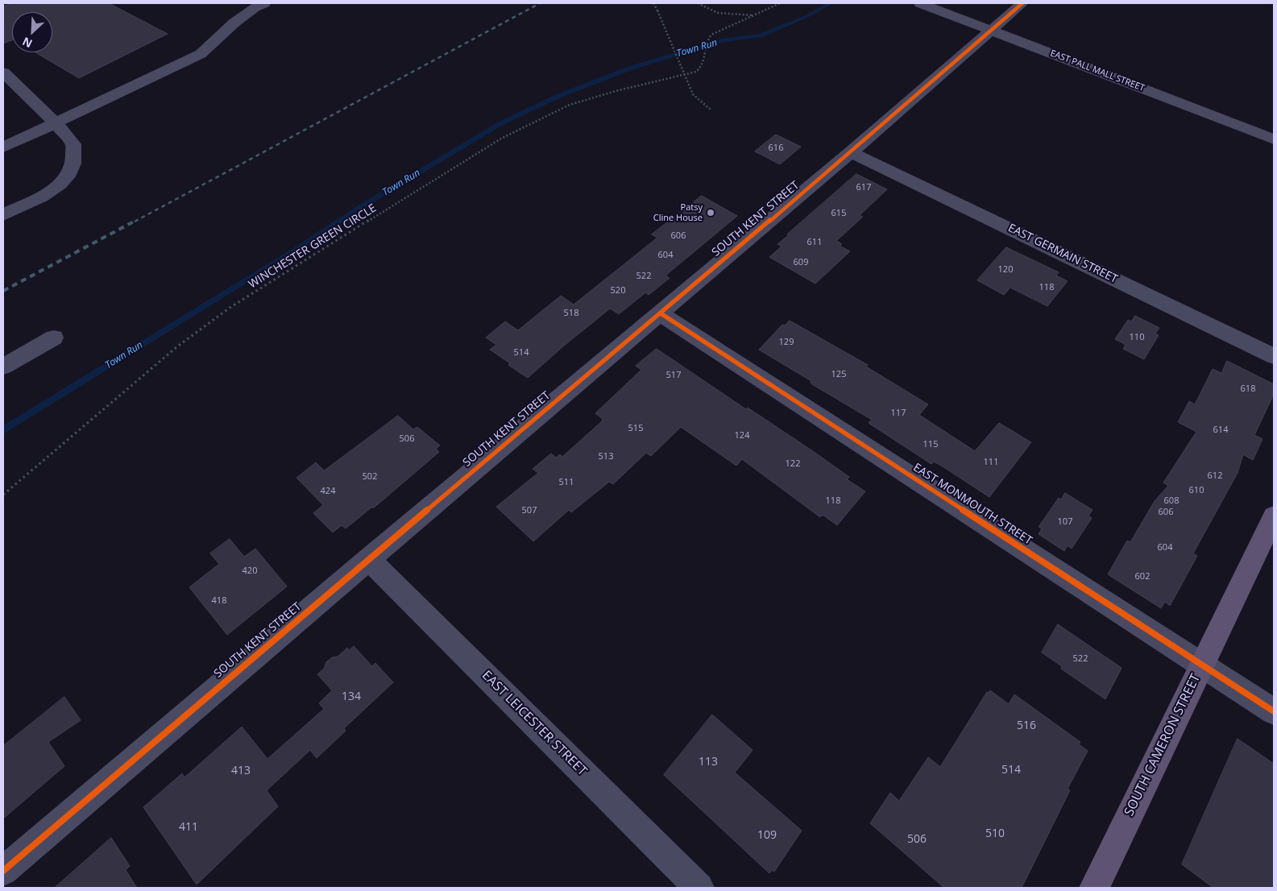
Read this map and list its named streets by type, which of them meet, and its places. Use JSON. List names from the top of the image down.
{
  "streets": {
    "main road": ["SOUTH CAMERON STREET"],
    "street": [
      "EAST PALL MALL STREET",
      "SOUTH KENT STREET",
      "EAST GERMAIN STREET",
      "EAST MONMOUTH STREET",
      "EAST LEICESTER STREET"
    ],
    "path": ["WINCHESTER GREEN CIRCLE"]
  },
  "crossings": [
    ["EAST PALL MALL STREET", "SOUTH KENT STREET"],
    ["SOUTH KENT STREET", "EAST GERMAIN STREET"],
    ["SOUTH KENT STREET", "EAST MONMOUTH STREET"],
    ["SOUTH KENT STREET", "EAST LEICESTER STREET"],
    ["EAST MONMOUTH STREET", "SOUTH CAMERON STREET"]
  ],
  "water": ["Town Run"],
  "places": ["Patsy Cline House"],
  "house_numbers": [
    "616",
    "617",
    "615",
    "606",
    "611",
    "604",
    "609",
    "120",
    "522",
    "118",
    "520",
    "518",
    "110",
    "129",
    "514",
    "125",
    "517",
    "618",
    "117",
    "515",
    "614",
    "124",
    "506",
    "115",
    "513",
    "111",
    "122",
    "612",
    "502",
    "511",
    "610",
    "424",
    "118",
    "608",
    "507",
    "606",
    "107",
    "604",
    "420",
    "602",
    "418",
    "522",
    "134",
    "516",
    "113",
    "514",
    "413",
    "411",
    "510",
    "109",
    "506"
  ],
  "north": "bottom left"
}
